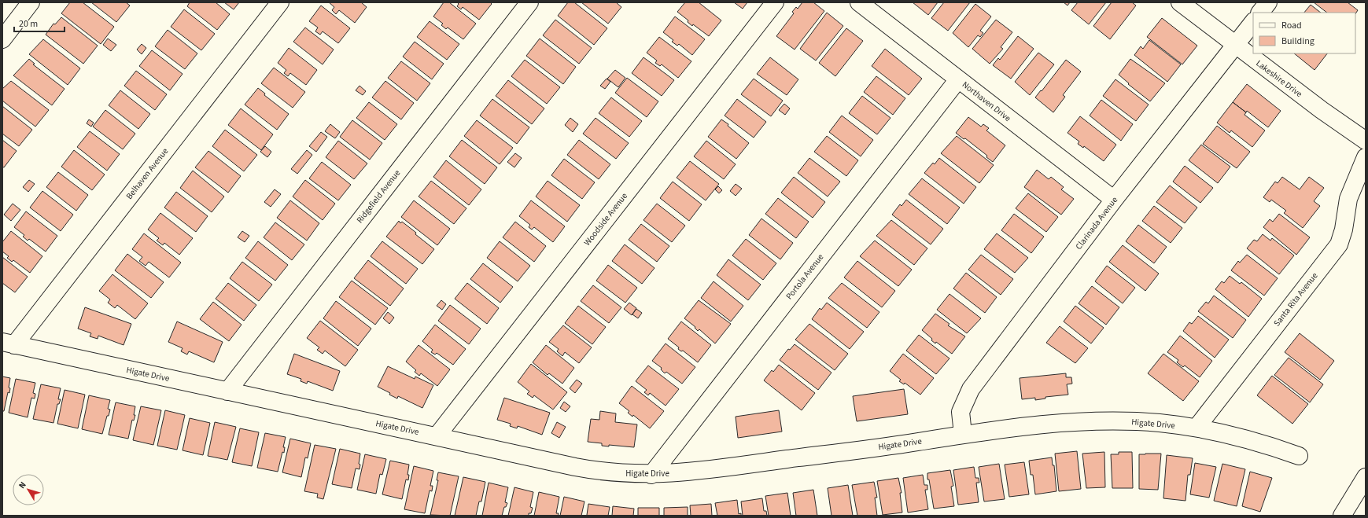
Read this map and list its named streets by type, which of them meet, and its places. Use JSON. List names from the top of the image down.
{
  "streets": {
    "main road": [
      "Lakeshire Drive",
      "Northaven Drive",
      "Belhaven Avenue",
      "Ridgefield Avenue",
      "Woodside Avenue",
      "Clarinada Avenue",
      "Portola Avenue",
      "Santa Rita Avenue",
      "Higate Drive"
    ]
  },
  "crossings": [
    ["Lakeshire Drive", "Clarinada Avenue"],
    ["Northaven Drive", "Clarinada Avenue"],
    ["Northaven Drive", "Portola Avenue"],
    ["Belhaven Avenue", "Higate Drive"],
    ["Ridgefield Avenue", "Higate Drive"],
    ["Woodside Avenue", "Higate Drive"],
    ["Clarinada Avenue", "Higate Drive"],
    ["Portola Avenue", "Higate Drive"],
    ["Santa Rita Avenue", "Higate Drive"]
  ],
  "legend": ["Road", "Building"],
  "scale_bar": "20 m",
  "north": "top left"
}
